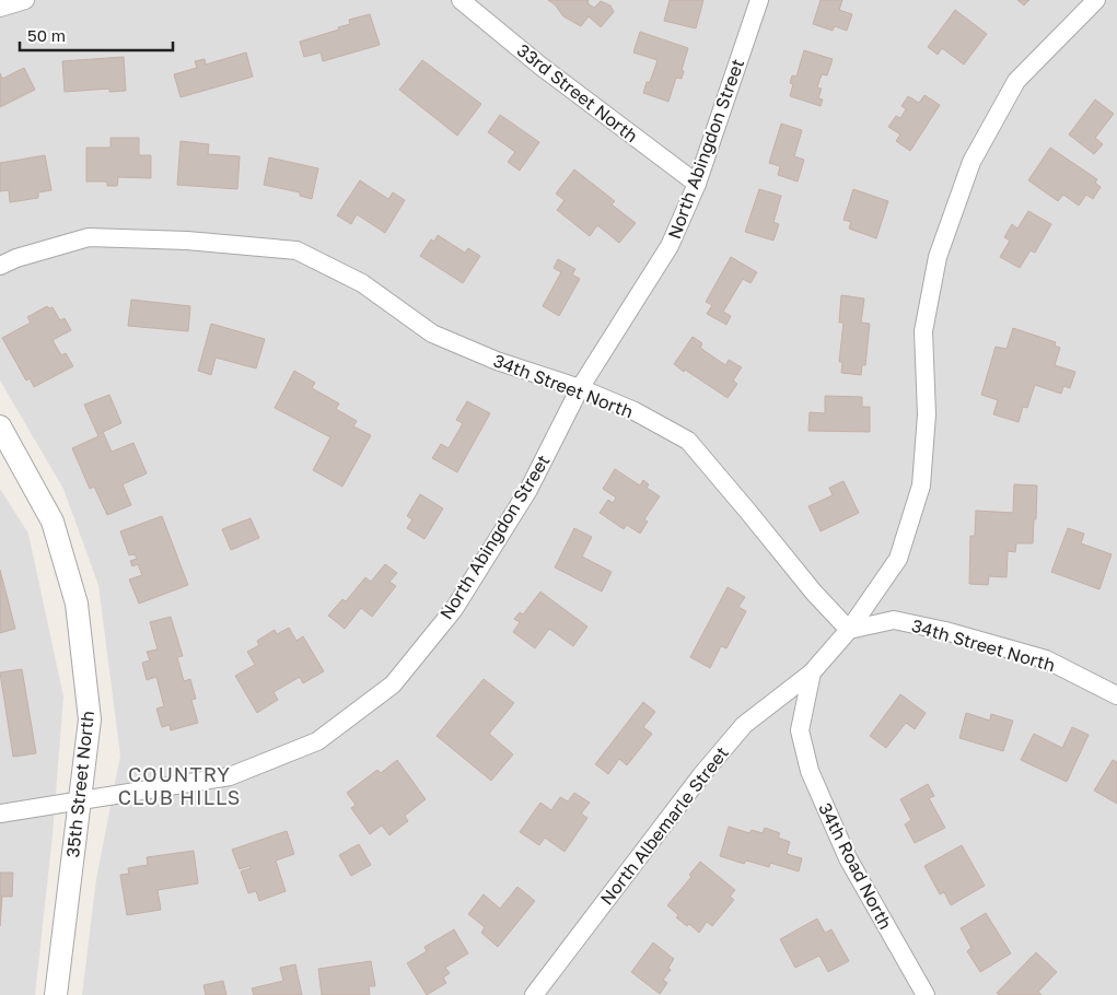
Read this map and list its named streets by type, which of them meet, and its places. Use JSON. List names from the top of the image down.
{
  "streets": {
    "street": [
      "33rd Street North",
      "North Abingdon Street",
      "34th Street North",
      "35th Street North",
      "North Albemarle Street",
      "34th Road North"
    ]
  },
  "crossings": [
    ["33rd Street North", "North Abingdon Street"],
    ["North Abingdon Street", "34th Street North"],
    ["North Abingdon Street", "35th Street North"],
    ["34th Street North", "North Albemarle Street"],
    ["North Albemarle Street", "34th Road North"]
  ],
  "districts": ["COUNTRY CLUB HILLS"],
  "scale_bar": "50 m"
}
